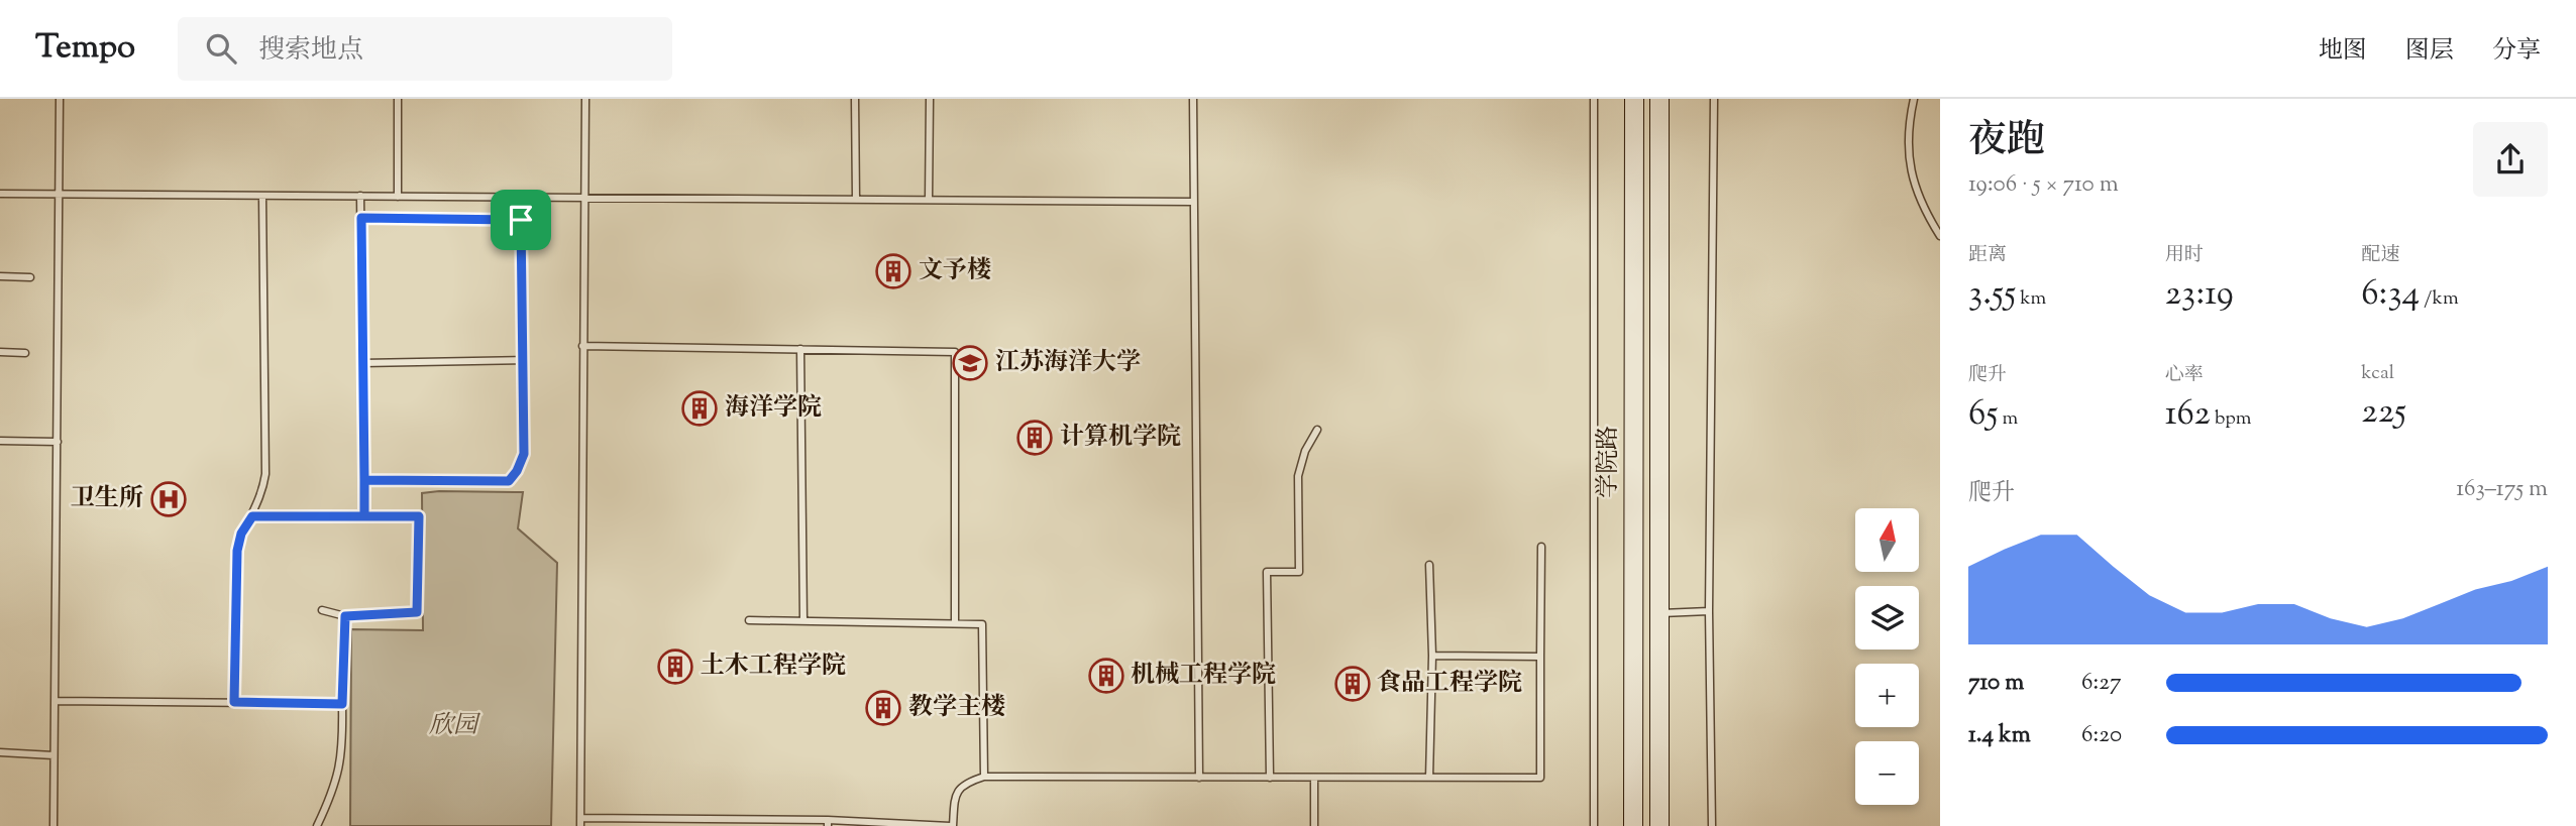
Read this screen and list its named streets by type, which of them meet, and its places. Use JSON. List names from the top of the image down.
{
  "streets": {
    "main road": ["学院路"]
  },
  "parks": ["欣园"],
  "places": {
    "building": [
      "文予楼",
      "海洋学院",
      "计算机学院",
      "土木工程学院",
      "机械工程学院",
      "食品工程学院",
      "教学主楼"
    ],
    "school or university": ["江苏海洋大学"],
    "hospital": ["卫生所"]
  },
  "north": "top",
  "page": {
    "header": "Tempo",
    "search": "搜索地点",
    "nav": ["地图", "图层", "分享"],
    "heading": ["夜跑", "19:06 · 5 × 710 m"],
    "stats": [
      ["距离", "3.55 km"],
      ["用时", "23:19"],
      ["配速", "6:34 /km"],
      ["爬升", "65 m"],
      ["心率", "162 bpm"],
      ["kcal", "225"]
    ],
    "chart": ["爬升", "163–175 m"],
    "map_buttons": ["+", "−"],
    "list": [
      {
        "name": "710 m",
        "note": "6:27"
      },
      {
        "name": "1.4 km",
        "note": "6:20"
      }
    ]
  }
}
